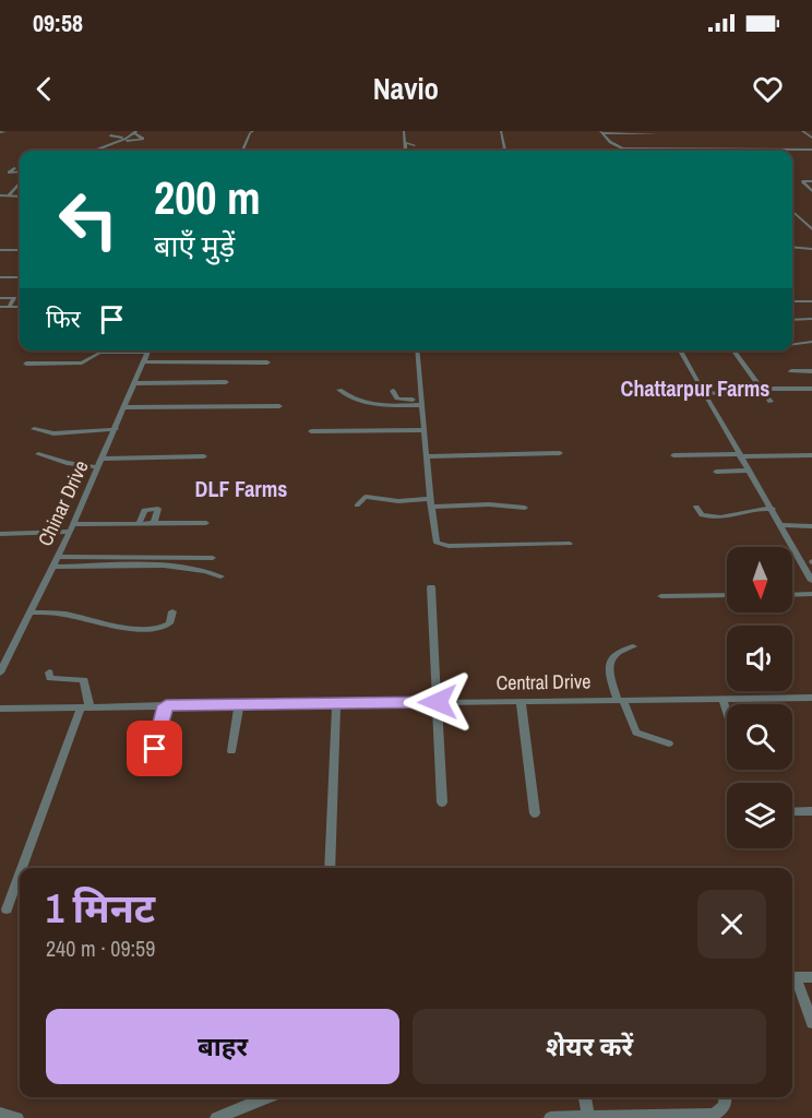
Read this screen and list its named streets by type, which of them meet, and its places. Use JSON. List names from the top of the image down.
{
  "streets": {
    "street": ["Chinar Drive", "Central Drive"]
  },
  "districts": ["Chattarpur Farms", "DLF Farms"],
  "north": "bottom",
  "page": {
    "status": "09:58",
    "header": "Navio",
    "turn": ["200 m", "बाएँ मुड़ें"],
    "then": "फिर",
    "heading": ["1 मिनट", "240 m · 09:59"],
    "buttons": ["बाहर", "शेयर करें"]
  }
}
